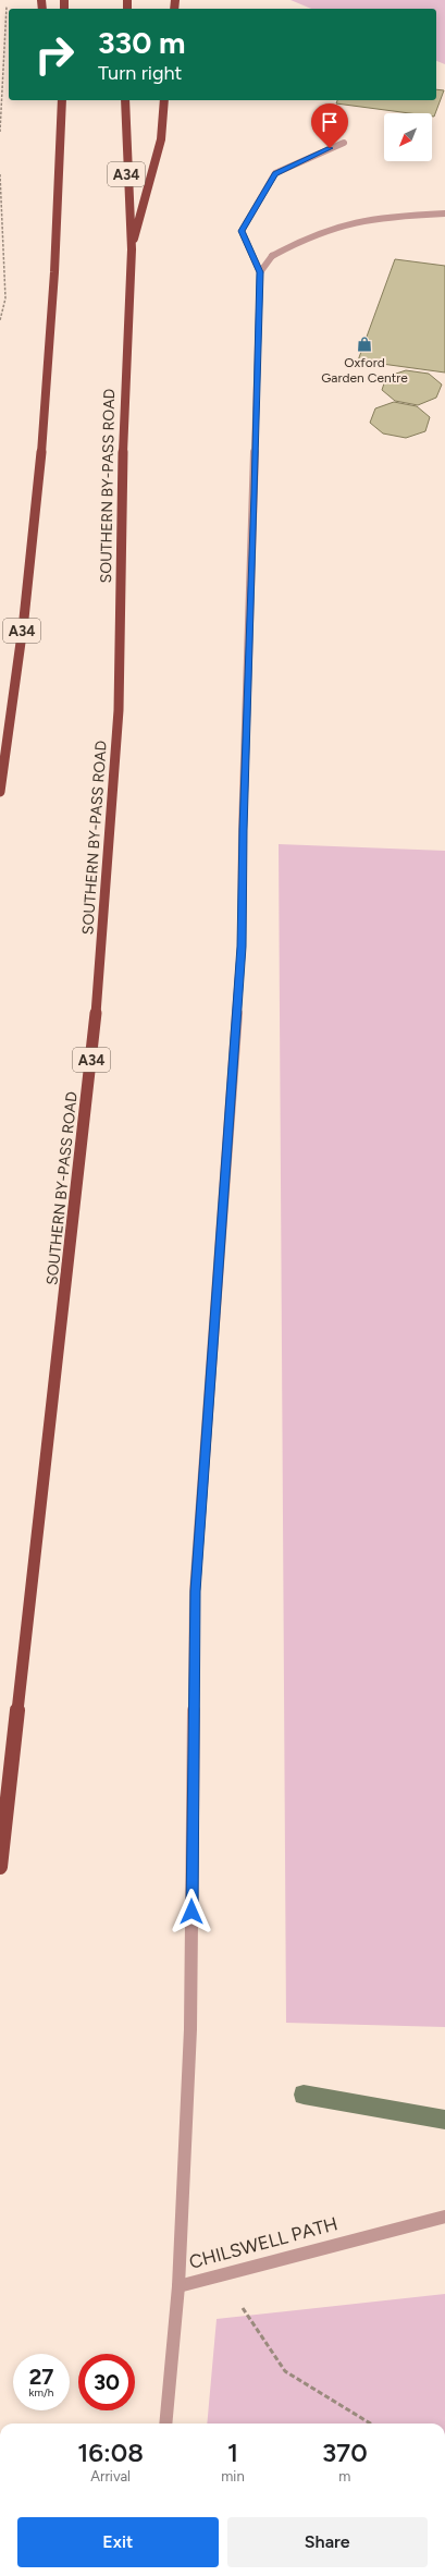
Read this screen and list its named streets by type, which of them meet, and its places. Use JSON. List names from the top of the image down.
{
  "streets": {
    "highway": ["A34", "SOUTHERN BY-PASS ROAD"],
    "street": ["CHILSWELL PATH"]
  },
  "crossings": [
    ["A34", "SOUTHERN BY-PASS ROAD"]
  ],
  "places": {
    "shop": ["Oxford Garden Centre"]
  },
  "north": "bottom left",
  "page": {
    "turn": ["330 m", "Turn right"],
    "speed": "27 km/h",
    "limit": "30",
    "eta": [
      "16:08",
      "Arrival",
      "1",
      "min",
      "370",
      "m"
    ],
    "buttons": ["Exit", "Share"]
  }
}
